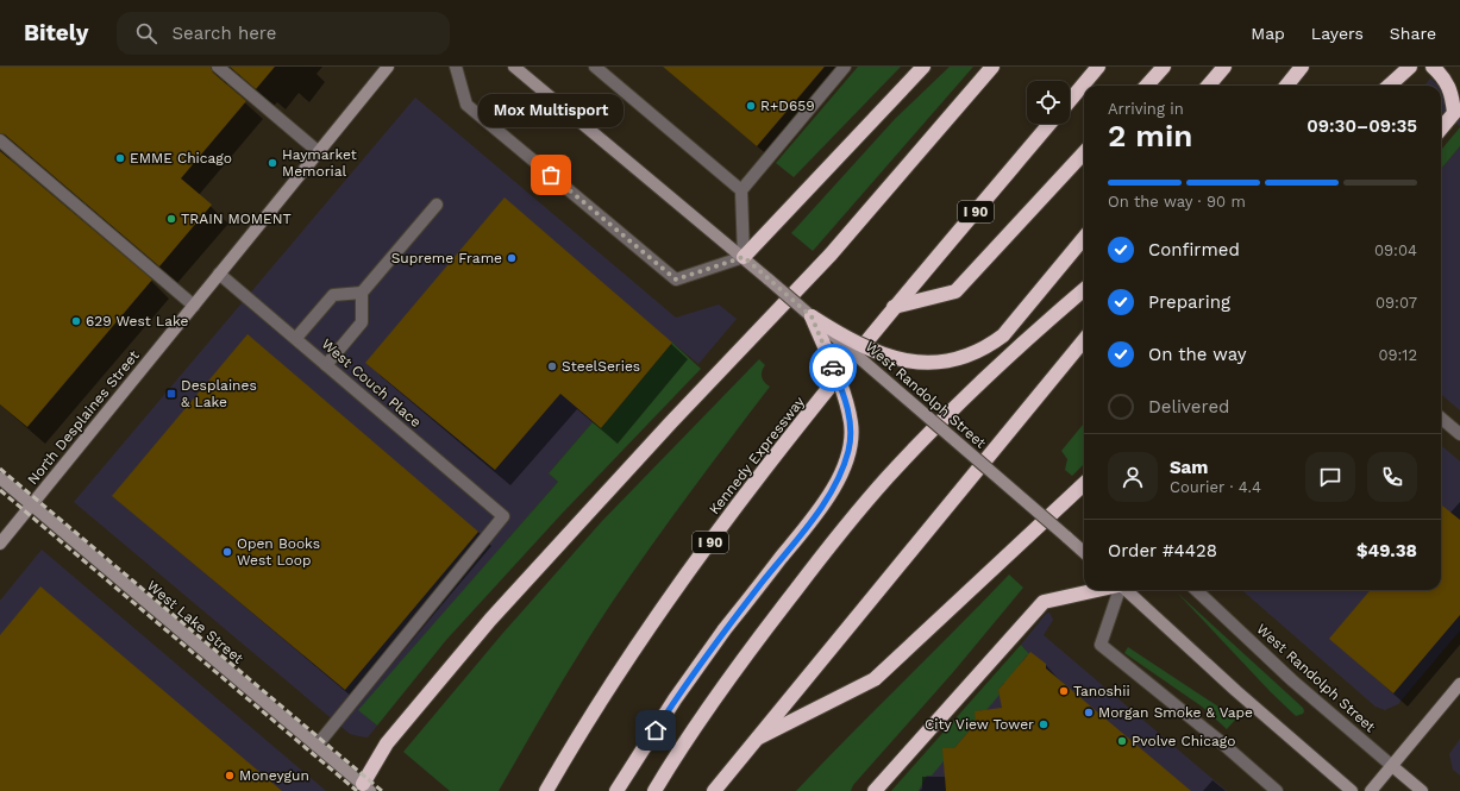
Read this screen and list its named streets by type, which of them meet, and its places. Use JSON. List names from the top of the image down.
{
  "streets": {
    "highway": ["I 90", "Kennedy Expressway"],
    "main road": ["West Randolph Street", "North Desplaines Street", "West Lake Street"],
    "street": ["West Couch Place"]
  },
  "crossings": [
    ["West Couch Place", "North Desplaines Street"],
    ["West Couch Place", "West Lake Street"],
    ["North Desplaines Street", "West Lake Street"]
  ],
  "places": {
    "other": [
      "R+D659",
      "EMME Chicago",
      "Haymarket Memorial",
      "Mox Multisport",
      "TRAIN MOMENT",
      "Supreme Frame",
      "629 West Lake",
      "SteelSeries",
      "Open Books West Loop",
      "Tanoshii",
      "Morgan Smoke & Vape",
      "City View Tower",
      "Pvolve Chicago",
      "Moneygun"
    ],
    "transit": ["Desplaines & Lake"]
  },
  "page": {
    "header": "Bitely",
    "search": "Search here",
    "nav": ["Map", "Layers", "Share"],
    "heading": ["2 min", "Arriving in", "09:30–09:35"],
    "panel": [
      "Sam",
      "Courier · 4.4",
      "Order #4428",
      "$49.38"
    ],
    "bubble": "Mox Multisport",
    "bar": "On the way · 90 m",
    "list": [
      ["Confirmed", "09:04"],
      ["Preparing", "09:07"],
      ["On the way", "09:12"],
      "Delivered"
    ]
  }
}
